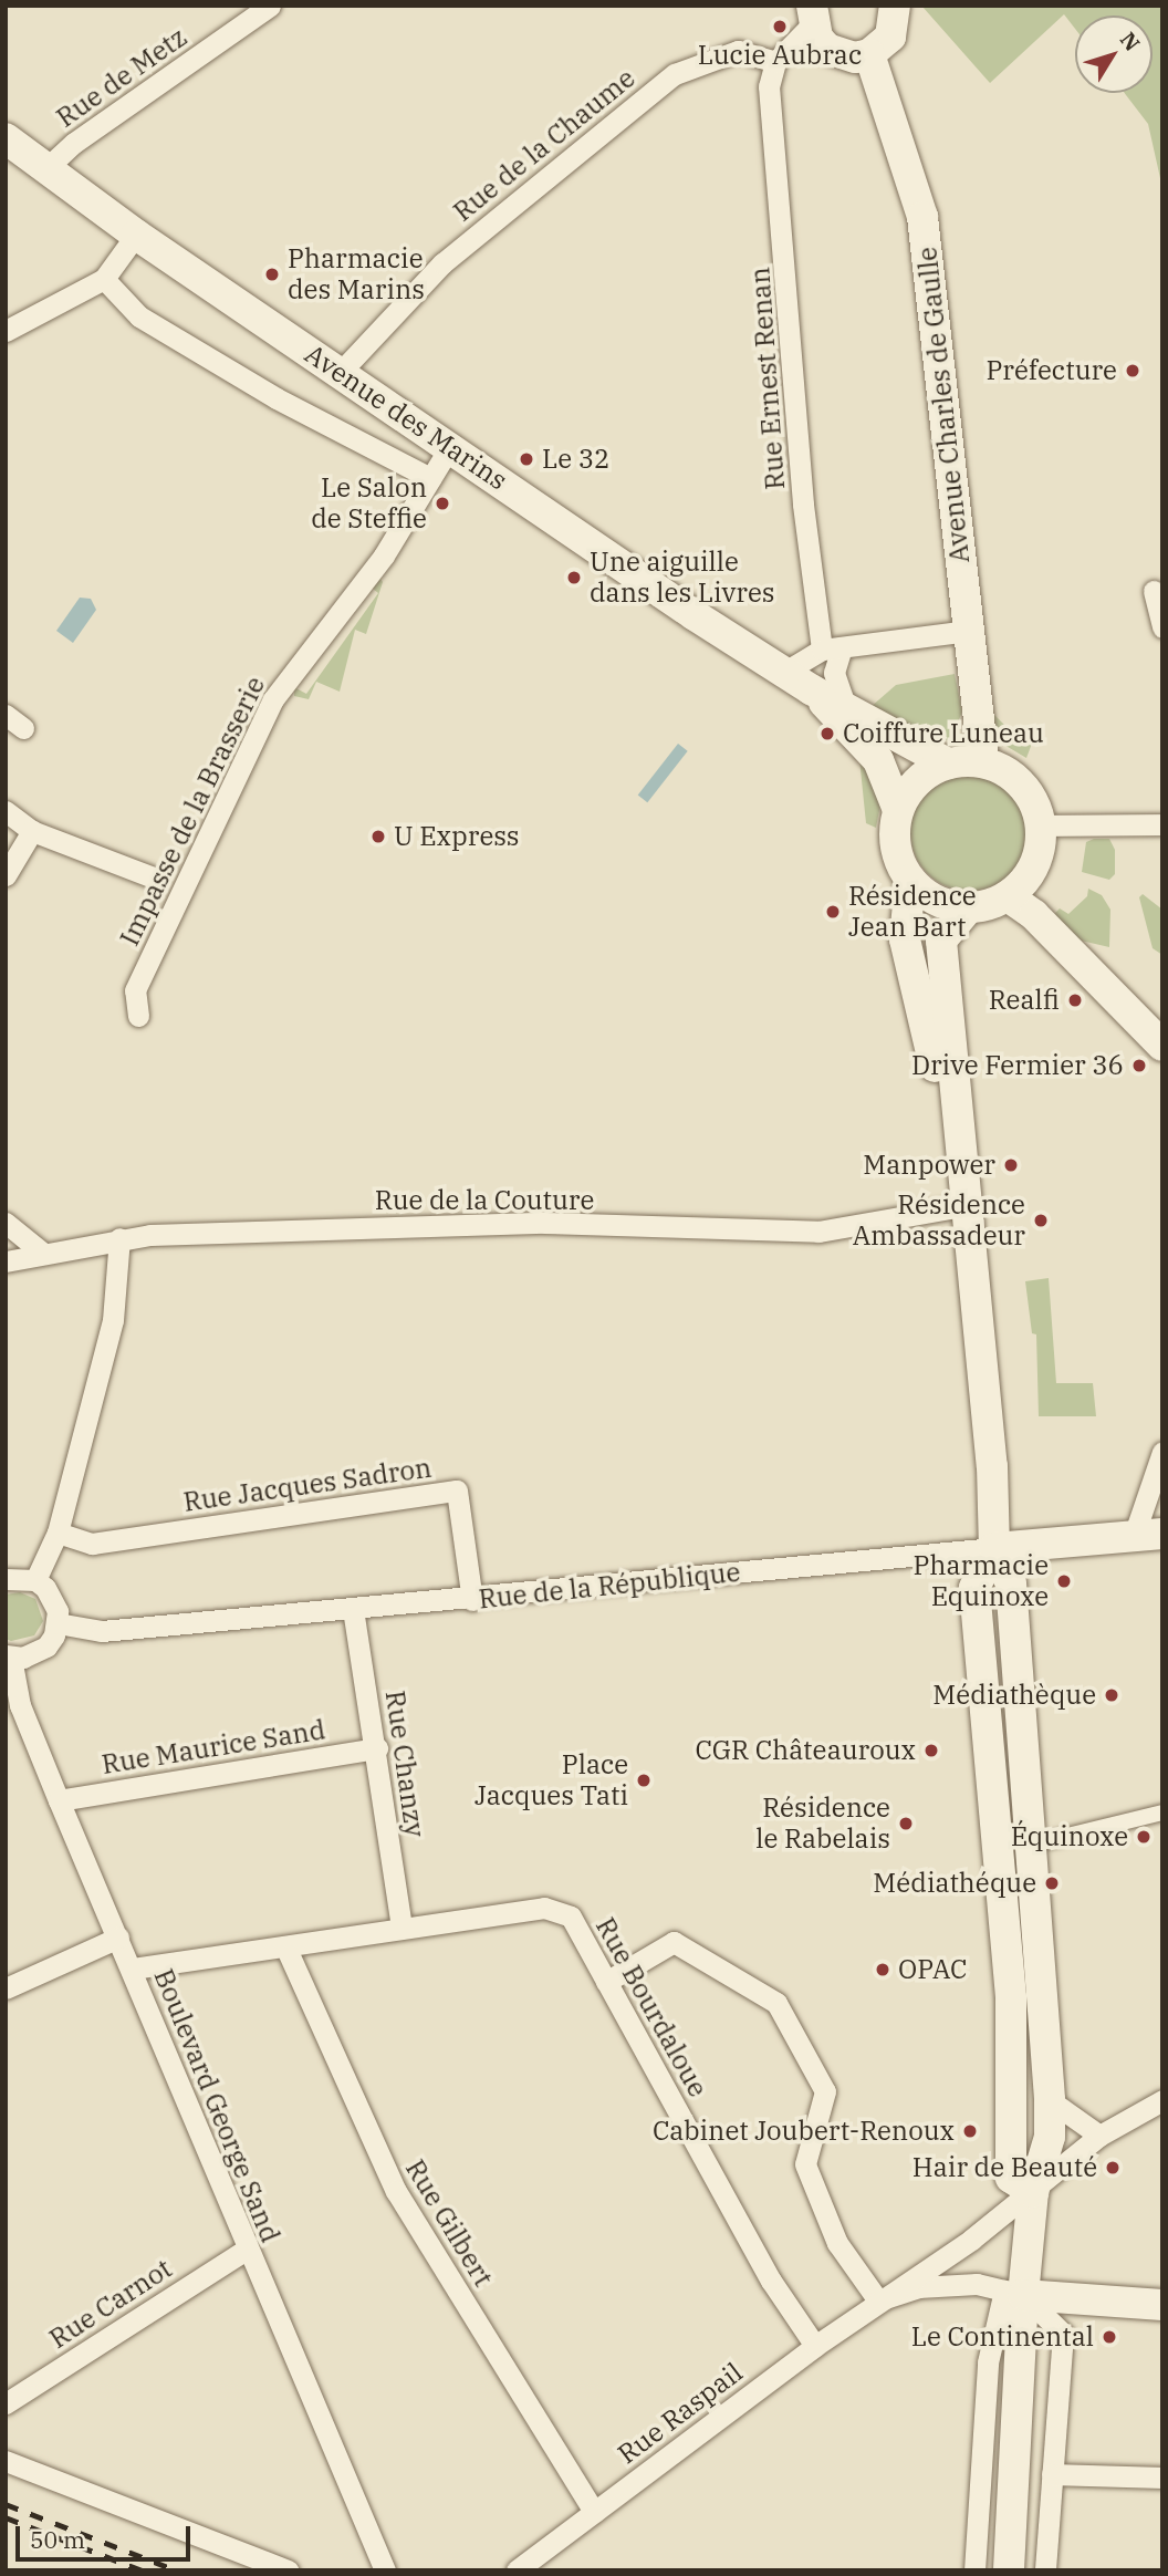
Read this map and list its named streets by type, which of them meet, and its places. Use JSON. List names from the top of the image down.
{
  "streets": {
    "main road": ["Avenue Charles de Gaulle", "Avenue des Marins", "Rue de la République"],
    "street": [
      "Rue de Metz",
      "Rue de la Chaume",
      "Rue Ernest Renan",
      "Impasse de la Brasserie",
      "Rue de la Couture",
      "Rue Jacques Sadron",
      "Rue Maurice Sand",
      "Rue Chanzy",
      "Rue Bourdaloue",
      "Boulevard George Sand",
      "Rue Gilbert",
      "Rue Carnot",
      "Rue Raspail"
    ]
  },
  "crossings": [
    ["Rue de Metz", "Avenue des Marins"],
    ["Rue de la Chaume", "Rue Ernest Renan"],
    ["Rue de la Chaume", "Avenue des Marins"],
    ["Rue Ernest Renan", "Avenue des Marins"],
    ["Avenue Charles de Gaulle", "Avenue des Marins"],
    ["Avenue des Marins", "Impasse de la Brasserie"],
    ["Rue Jacques Sadron", "Rue de la République"],
    ["Rue de la République", "Rue Chanzy"],
    ["Rue Maurice Sand", "Rue Chanzy"],
    ["Rue Maurice Sand", "Boulevard George Sand"],
    ["Rue Chanzy", "Rue Bourdaloue"],
    ["Rue Bourdaloue", "Boulevard George Sand"],
    ["Rue Bourdaloue", "Rue Gilbert"],
    ["Rue Bourdaloue", "Rue Raspail"],
    ["Boulevard George Sand", "Rue Carnot"],
    ["Rue Gilbert", "Rue Raspail"]
  ],
  "places": [
    "Lucie Aubrac",
    "Pharmacie des Marins",
    "Préfecture",
    "Le 32",
    "Le Salon de Steffie",
    "Une aiguille dans les Livres",
    "Coiffure Luneau",
    "U Express",
    "Résidence Jean Bart",
    "Realfi",
    "Drive Fermier 36",
    "Manpower",
    "Résidence Ambassadeur",
    "Pharmacie Equinoxe",
    "Médiathèque",
    "CGR Châteauroux",
    "Place Jacques Tati",
    "Résidence le Rabelais",
    "Équinoxe",
    "Médiathéque",
    "OPAC",
    "Cabinet Joubert-Renoux",
    "Hair de Beauté",
    "Le Continental"
  ],
  "scale_bar": "50 m",
  "north": "top right"
}
